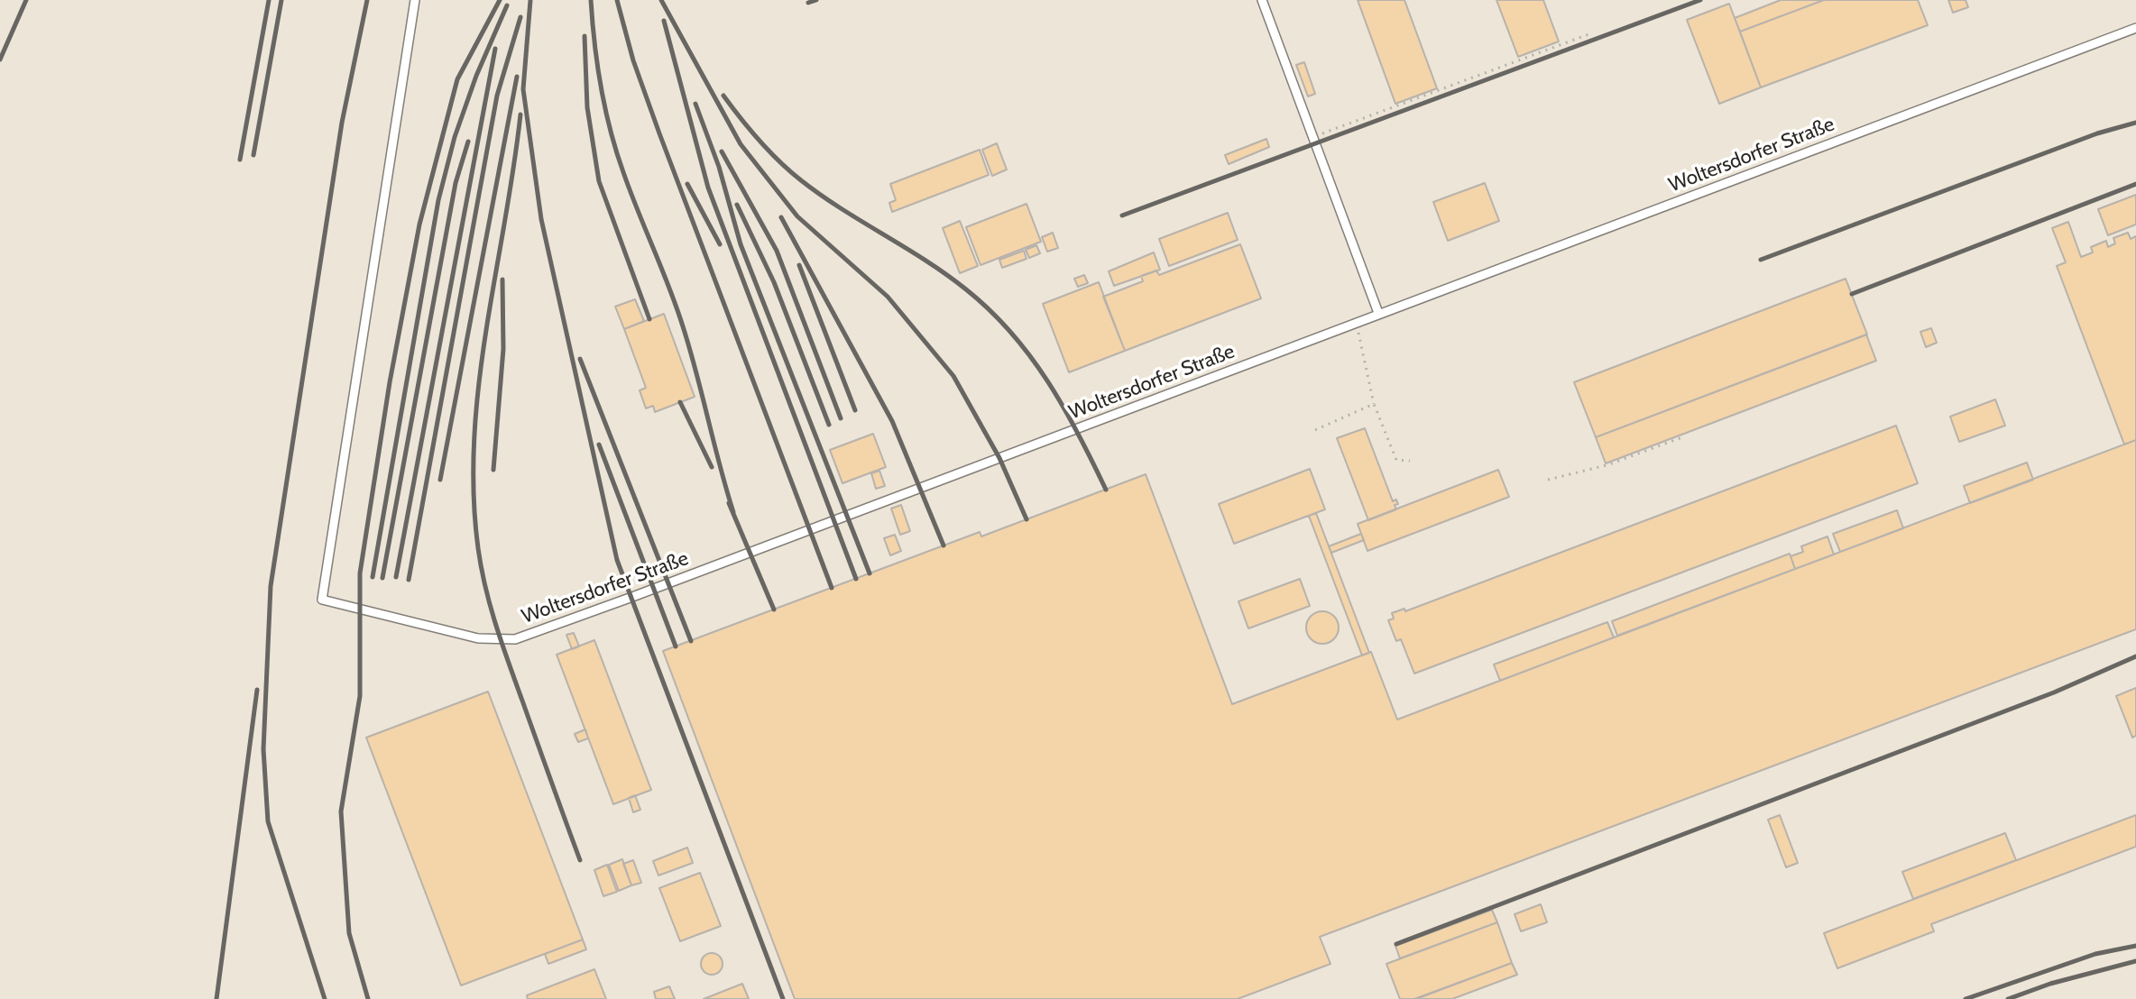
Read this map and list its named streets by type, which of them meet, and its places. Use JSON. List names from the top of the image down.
{
  "streets": {
    "lane": ["Woltersdorfer Straße"]
  }
}
